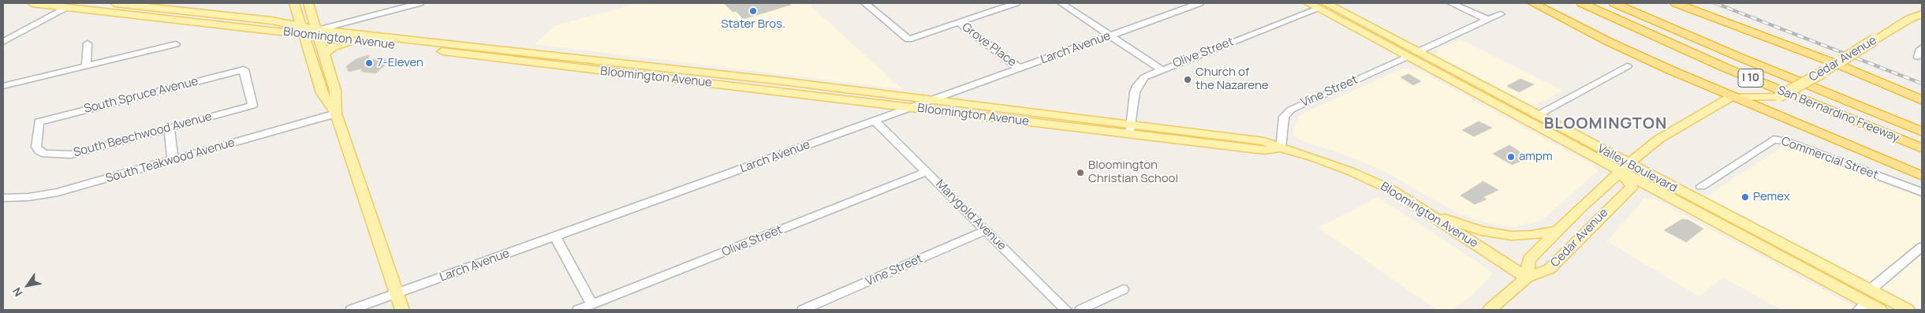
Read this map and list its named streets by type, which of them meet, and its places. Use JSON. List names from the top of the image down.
{
  "streets": {
    "highway": ["I 10", "San Bernardino Freeway"],
    "main road": ["Bloomington Avenue", "Cedar Avenue", "Valley Boulevard"],
    "street": [
      "Grove Place",
      "Larch Avenue",
      "Olive Street",
      "Vine Street",
      "South Spruce Avenue",
      "South Beechwood Avenue",
      "Commercial Street",
      "South Teakwood Avenue",
      "Marygold Avenue"
    ]
  },
  "crossings": [
    ["Bloomington Avenue", "Larch Avenue"],
    ["Bloomington Avenue", "Olive Street"],
    ["Bloomington Avenue", "Cedar Avenue"],
    ["Bloomington Avenue", "Vine Street"],
    ["Grove Place", "Larch Avenue"],
    ["Larch Avenue", "Marygold Avenue"],
    ["Olive Street", "Valley Boulevard"],
    ["Olive Street", "Marygold Avenue"],
    ["Cedar Avenue", "Valley Boulevard"],
    ["Vine Street", "Valley Boulevard"],
    ["Vine Street", "Marygold Avenue"],
    ["South Spruce Avenue", "South Beechwood Avenue"]
  ],
  "districts": ["BLOOMINGTON"],
  "places": [
    "Stater Bros.",
    "7-Eleven",
    "Church of the Nazarene",
    "ampm",
    "Bloomington Christian School",
    "Pemex"
  ],
  "north": "bottom left"
}
